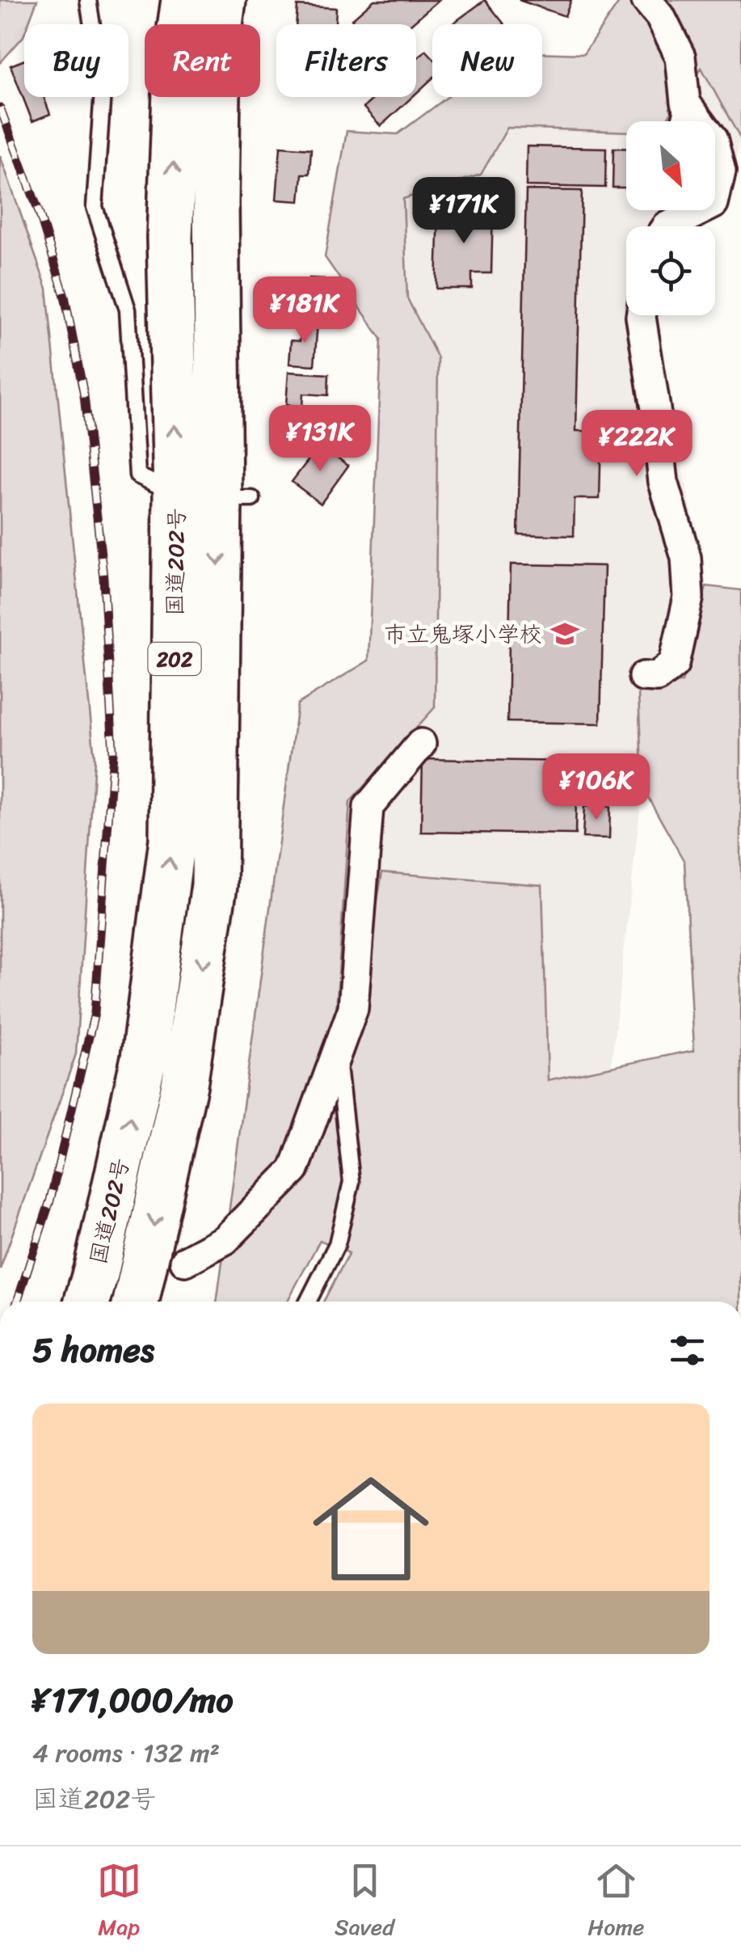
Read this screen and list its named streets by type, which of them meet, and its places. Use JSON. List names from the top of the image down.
{
  "streets": {
    "highway": ["国道202号", "202"]
  },
  "places": {
    "school or university": ["市立鬼塚小学校"]
  },
  "north": "bottom right",
  "page": {
    "chip": [
      "Buy",
      "Rent",
      "Filters",
      "New"
    ],
    "price": [
      "¥171K",
      "¥181K",
      "¥131K",
      "¥222K",
      "¥106K"
    ],
    "heading": "5 homes",
    "list": [
      {
        "name": "¥171,000/mo",
        "note": "4 rooms · 132 m² · 国道202号"
      }
    ],
    "tabs": ["Map", "Saved", "Home"]
  }
}
